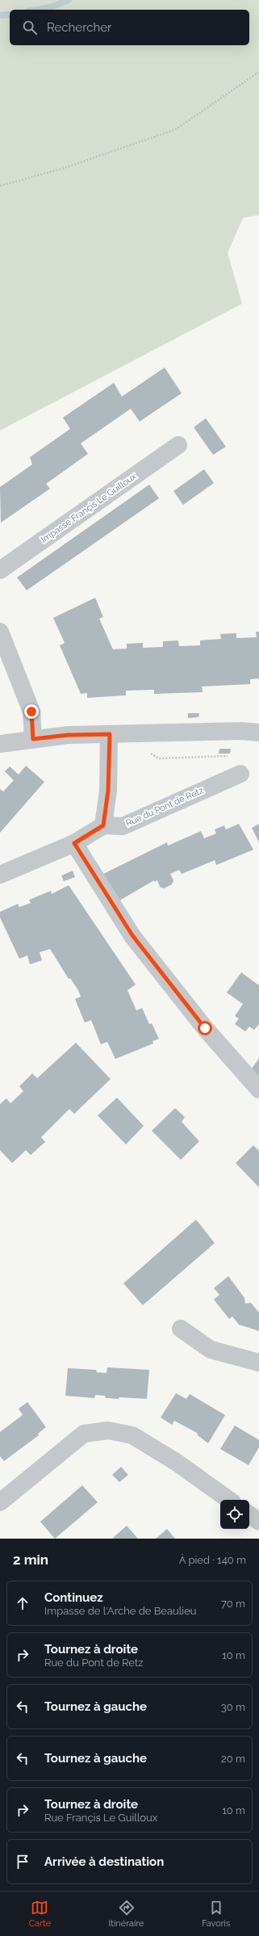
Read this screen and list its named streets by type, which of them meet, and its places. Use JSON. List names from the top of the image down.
{
  "streets": {
    "street": ["Impasse Françis Le Guilloux", "Rue du Pont de Retz"]
  },
  "page": {
    "search": "Rechercher",
    "heading": ["2 min", "À pied · 140 m"],
    "list": [
      ["Continuez", "Impasse de l'Arche de Beaulieu", "70 m"],
      ["Tournez à droite", "Rue du Pont de Retz", "10 m"],
      ["Tournez à gauche", "30 m"],
      ["Tournez à gauche", "20 m"],
      ["Tournez à droite", "Rue Françis Le Guilloux", "10 m"],
      "Arrivée à destination"
    ],
    "nav": ["Carte", "Itinéraire", "Favoris"]
  }
}
